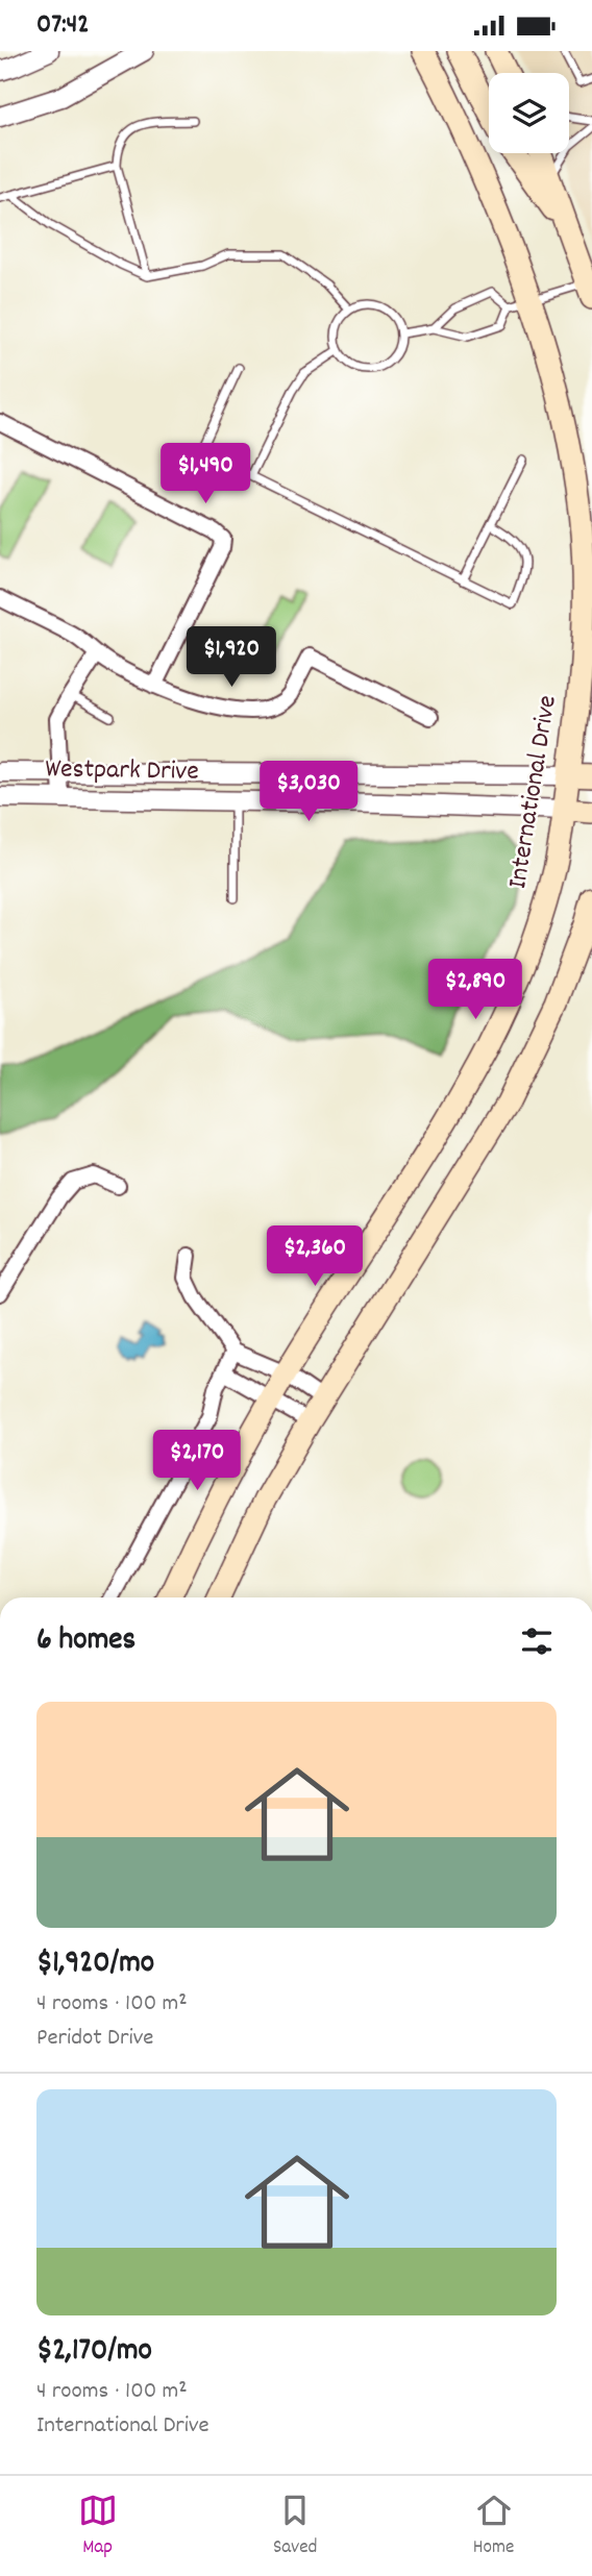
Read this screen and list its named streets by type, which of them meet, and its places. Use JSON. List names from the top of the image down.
{
  "streets": {
    "main road": ["Westpark Drive", "International Drive"]
  },
  "crossings": [
    ["Westpark Drive", "International Drive"]
  ],
  "page": {
    "status": "07:42",
    "price": [
      "$1,490",
      "$1,920",
      "$3,030",
      "$2,890",
      "$2,360",
      "$2,170"
    ],
    "heading": "6 homes",
    "list": [
      {
        "name": "$1,920/mo",
        "note": "4 rooms · 100 m² · Peridot Drive"
      },
      {
        "name": "$2,170/mo",
        "note": "4 rooms · 100 m² · International Drive"
      }
    ],
    "tabs": ["Map", "Saved", "Home"]
  }
}
